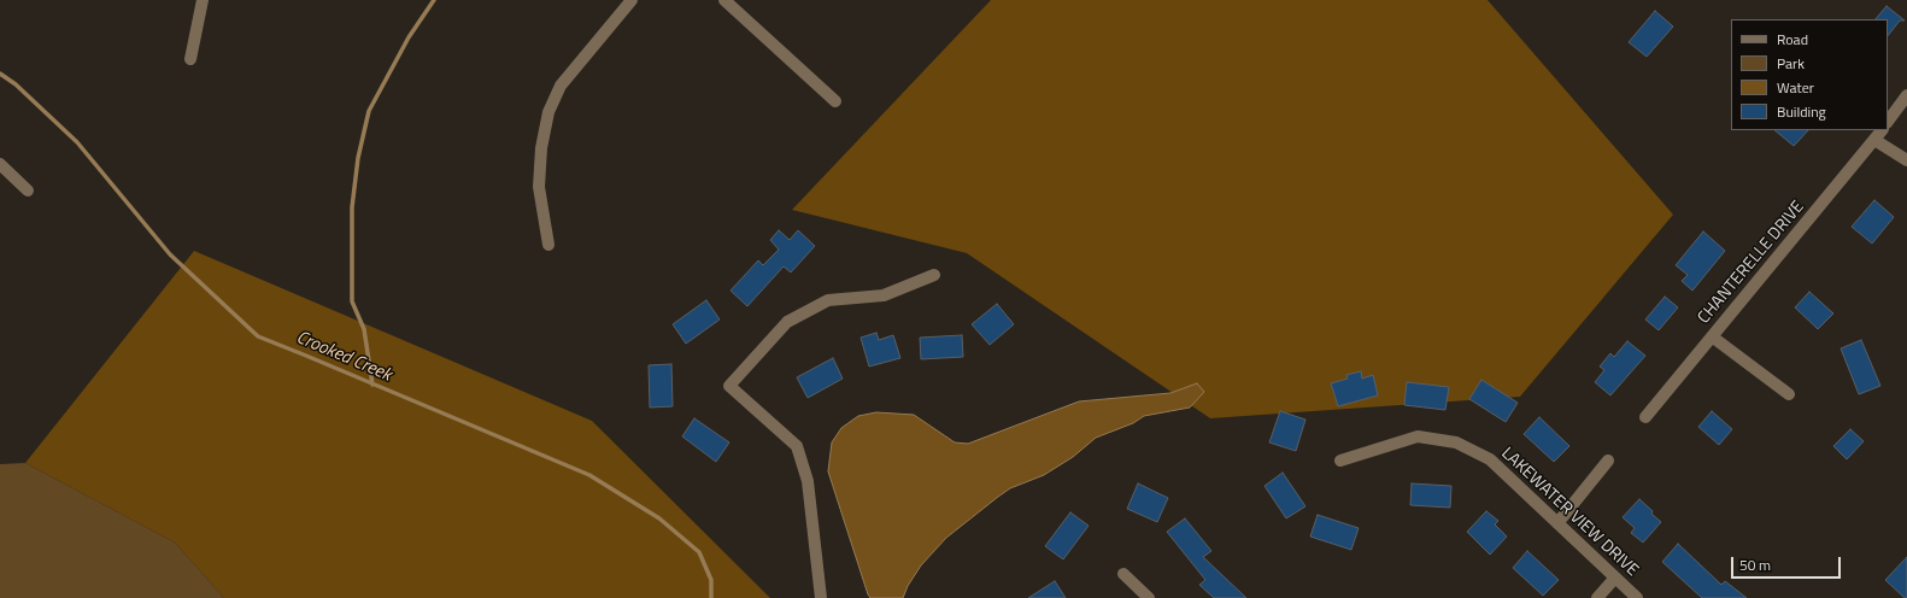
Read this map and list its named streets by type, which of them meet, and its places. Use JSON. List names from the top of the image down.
{
  "streets": {
    "street": ["CHANTERELLE DRIVE", "LAKEWATER VIEW DRIVE"]
  },
  "water": ["Crooked Creek"],
  "legend": [
    "Road",
    "Park",
    "Water",
    "Building"
  ],
  "scale_bar": "50 m"
}
